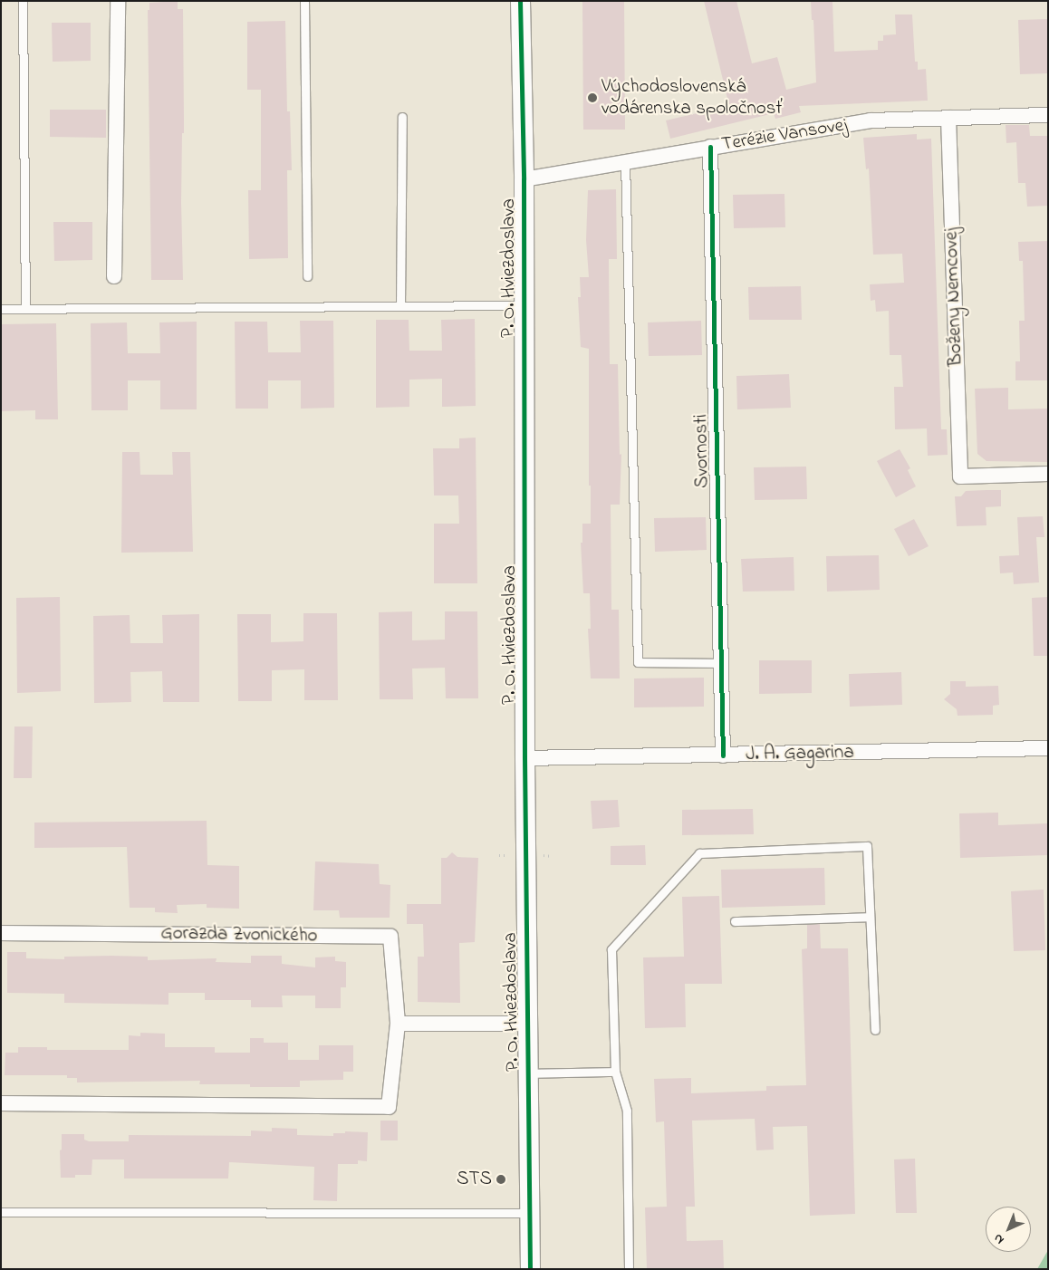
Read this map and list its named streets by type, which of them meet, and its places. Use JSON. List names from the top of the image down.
{
  "streets": {
    "street": [
      "Terézie Vansovej",
      "P. O. Hviezdoslava",
      "Boženy Nemcovej",
      "Svornosti",
      "J. A. Gagarina",
      "Gorazda Zvonického"
    ]
  },
  "crossings": [
    ["Terézie Vansovej", "P. O. Hviezdoslava"],
    ["Terézie Vansovej", "Boženy Nemcovej"],
    ["Terézie Vansovej", "Svornosti"],
    ["P. O. Hviezdoslava", "J. A. Gagarina"],
    ["Svornosti", "J. A. Gagarina"]
  ],
  "places": ["Východoslovenská vodárenska spoločnosť", "STS"],
  "north": "bottom left"
}
